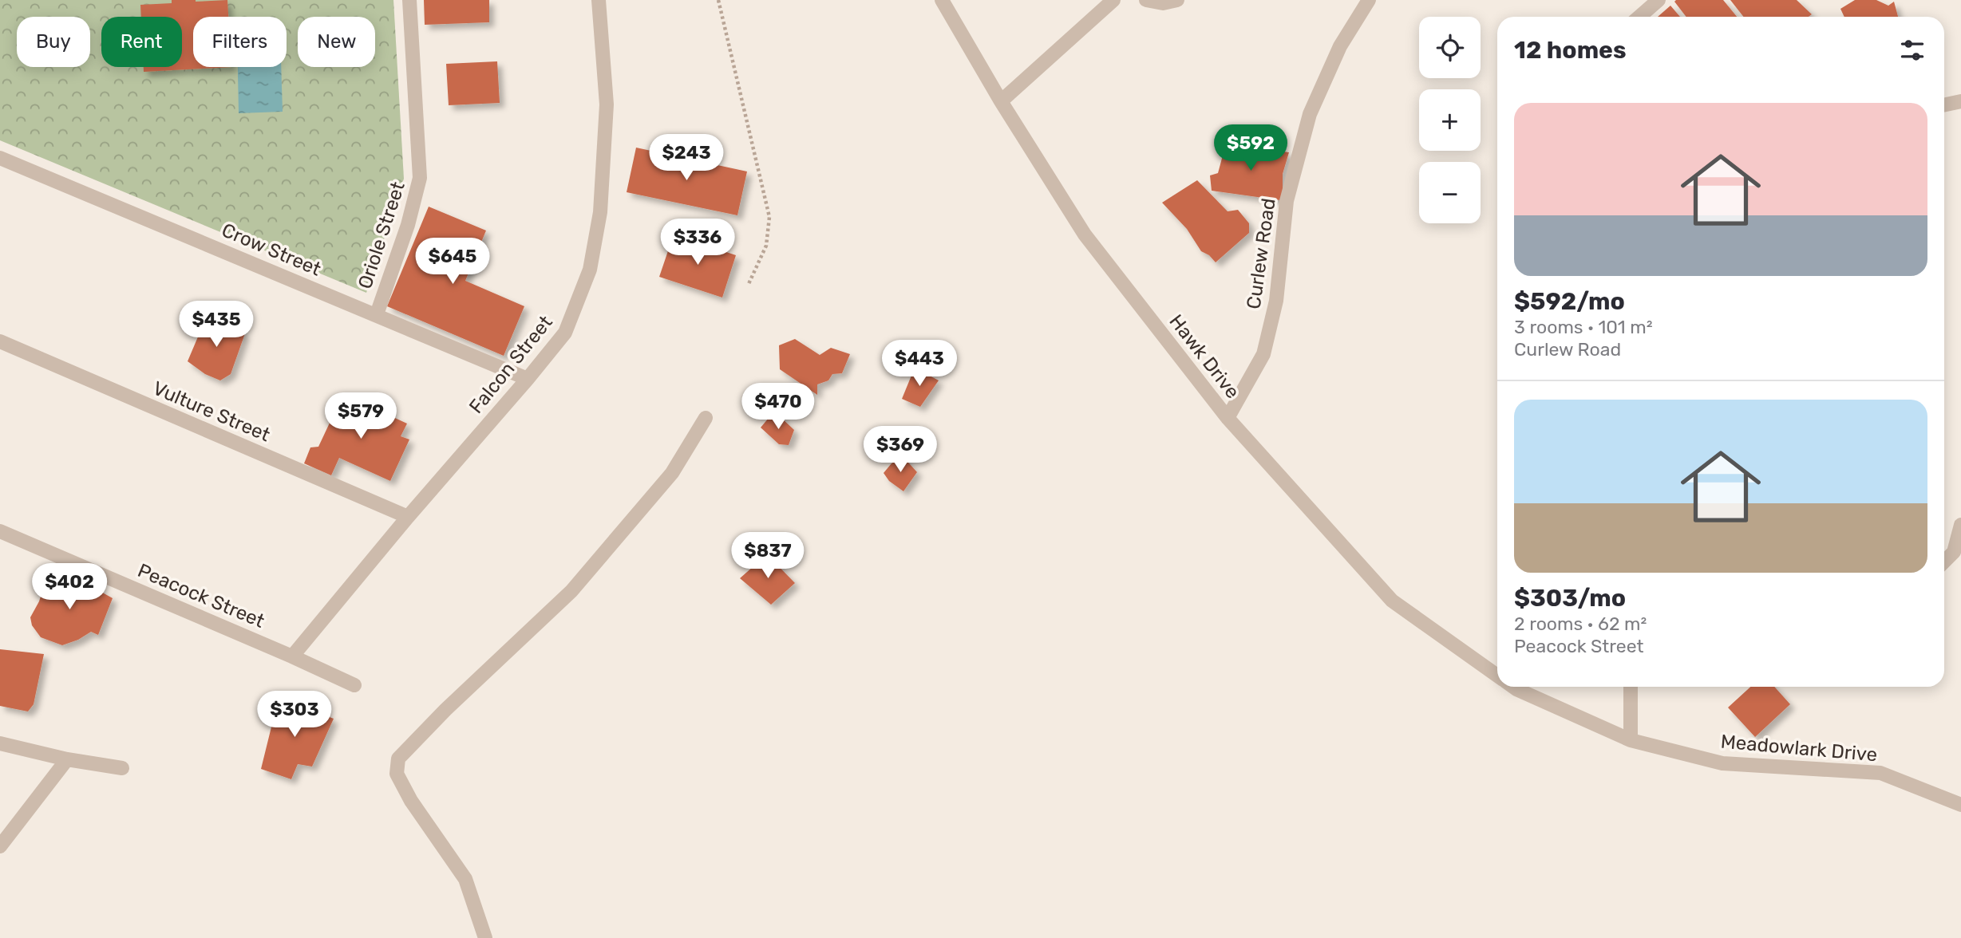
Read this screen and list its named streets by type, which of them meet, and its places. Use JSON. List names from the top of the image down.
{
  "streets": {
    "street": [
      "Oriole Street",
      "Crow Street",
      "Curlew Road",
      "Hawk Drive",
      "Falcon Street",
      "Vulture Street",
      "Peacock Street",
      "Meadowlark Drive"
    ]
  },
  "crossings": [
    ["Oriole Street", "Crow Street"],
    ["Crow Street", "Falcon Street"],
    ["Curlew Road", "Hawk Drive"],
    ["Hawk Drive", "Meadowlark Drive"],
    ["Falcon Street", "Vulture Street"],
    ["Falcon Street", "Peacock Street"]
  ],
  "page": {
    "map_buttons": ["+", "−"],
    "chip": [
      "Buy",
      "Rent",
      "Filters",
      "New"
    ],
    "heading": "12 homes",
    "list": [
      {
        "name": "$592/mo",
        "note": "3 rooms · 101 m² · Curlew Road"
      },
      {
        "name": "$303/mo",
        "note": "2 rooms · 62 m² · Peacock Street"
      }
    ],
    "price": [
      "$592",
      "$243",
      "$336",
      "$645",
      "$435",
      "$443",
      "$470",
      "$579",
      "$369",
      "$837",
      "$402",
      "$303"
    ]
  }
}
